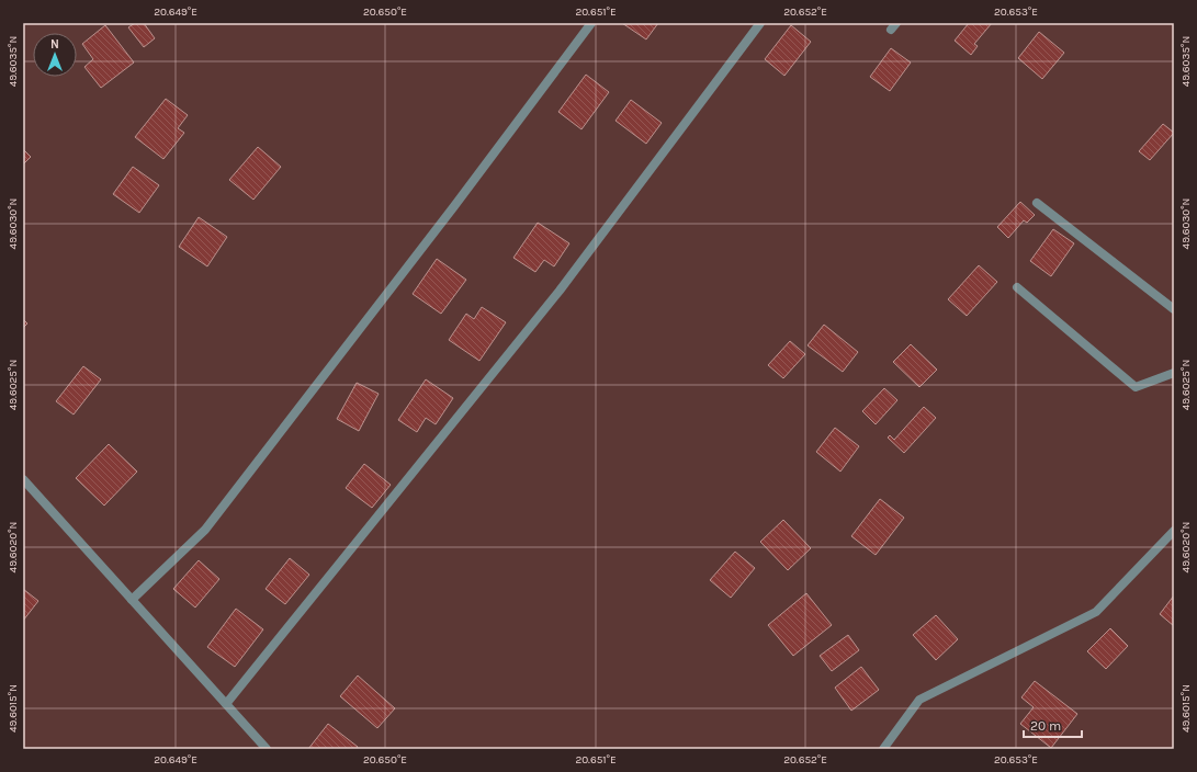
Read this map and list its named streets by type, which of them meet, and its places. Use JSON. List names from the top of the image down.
{
  "scale_bar": "20 m",
  "north": "top",
  "coordinates": [
    "20.649°E",
    "20.650°E",
    "20.651°E",
    "20.652°E",
    "20.653°E",
    "49.6035°N",
    "49.6030°N",
    "49.6025°N",
    "49.6020°N",
    "49.6015°N"
  ]
}
